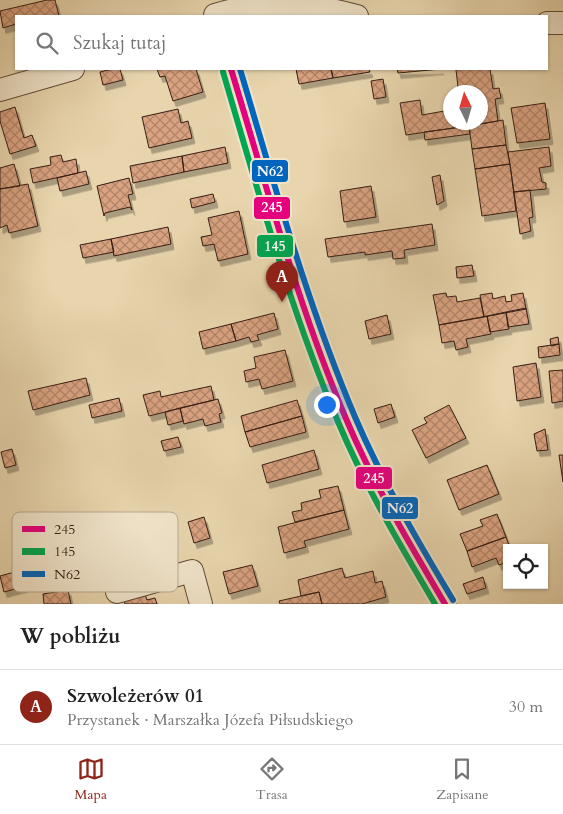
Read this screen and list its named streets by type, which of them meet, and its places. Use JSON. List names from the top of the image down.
{
  "lines": ["transit line 245", "transit line N62", "transit line 145"],
  "legend": ["245", "145", "N62"],
  "north": "top",
  "page": {
    "search": "Szukaj tutaj",
    "pins": "A",
    "heading": "W pobliżu",
    "list": [
      {
        "mark": "A",
        "name": "Szwoleżerów 01",
        "note": "Przystanek · Marszałka Józefa Piłsudskiego",
        "value": "30 m"
      }
    ],
    "nav": ["Mapa", "Trasa", "Zapisane"]
  }
}
